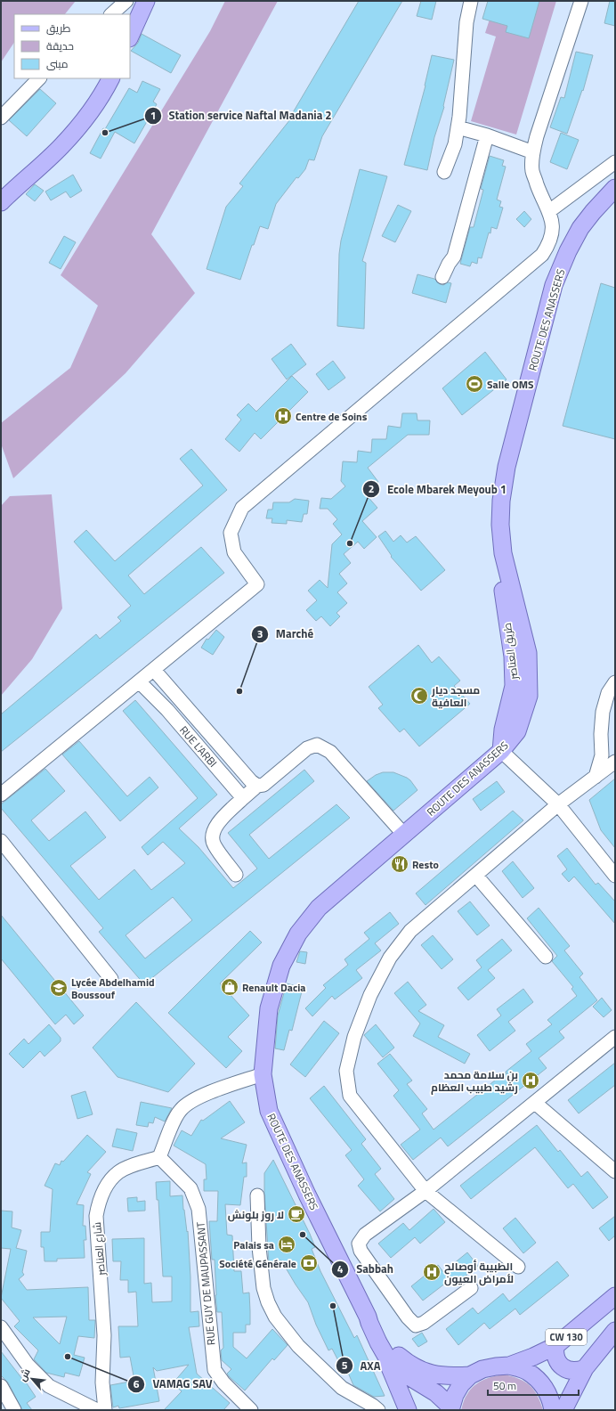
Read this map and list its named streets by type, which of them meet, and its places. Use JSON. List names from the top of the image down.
{
  "streets": {
    "main road": ["ROUTE DES ANASSERS", "طريق العناصر", "CW 130"],
    "street": ["RUE L'ARBI", "شارع العناصر", "RUE GUY DE MAUPASSANT"]
  },
  "crossings": [
    ["ROUTE DES ANASSERS", "طريق العناصر"],
    ["شارع العناصر", "RUE GUY DE MAUPASSANT"]
  ],
  "places": {
    "other": [
      "Station service Naftal Madania 2",
      "Ecole Mbarek Meyoub 1",
      "Marché",
      "Sabbah",
      "AXA",
      "VAMAG SAV"
    ],
    "sports": ["Salle OMS"],
    "hospital": ["Centre de Soins", "بن سلامة محمد رشيد طبيب العظام", "الطبيبة أوصالح لأمراض العيون"],
    "mosque": ["مسجد ديار العافية"],
    "restaurant": ["Resto"],
    "shop": ["Renault Dacia"],
    "school or university": ["Lycée Abdelhamid Boussouf"],
    "cafe": ["لا روز بلونش"],
    "hotel": ["Palais sa"],
    "bank": ["Société Générale"]
  },
  "legend": ["طريق", "حديقة", "مبنى"],
  "scale_bar": "50 m",
  "north": "top left"
}
